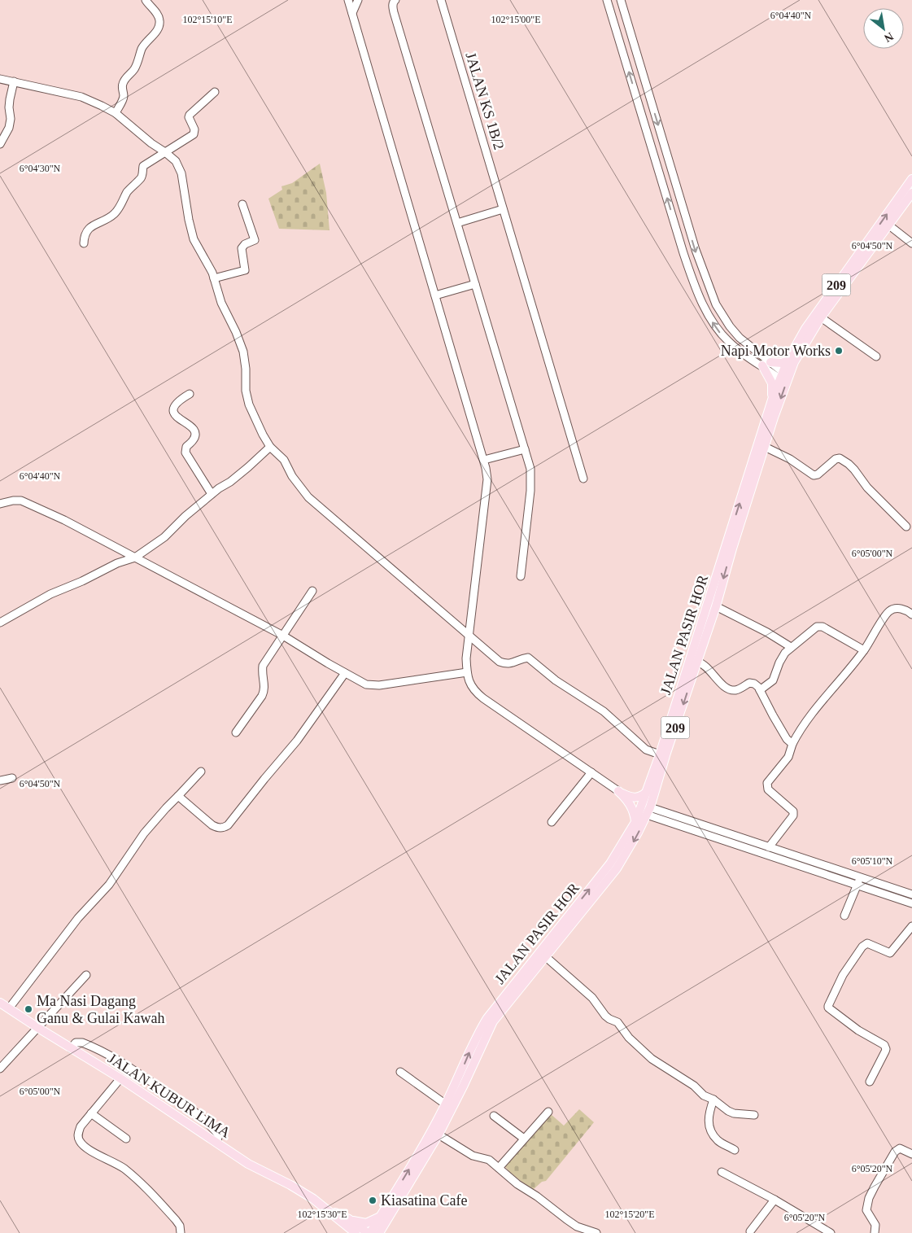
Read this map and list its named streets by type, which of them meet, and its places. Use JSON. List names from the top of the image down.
{
  "streets": {
    "main road": ["209", "JALAN PASIR HOR", "JALAN KUBUR LIMA"],
    "street": ["JALAN KS 1B/2"]
  },
  "crossings": [
    ["JALAN PASIR HOR", "JALAN KUBUR LIMA"]
  ],
  "places": ["Napi Motor Works", "Ma Nasi Dagang Ganu & Gulai Kawah", "Kiasatina Cafe"],
  "north": "bottom right",
  "coordinates": [
    "6°04'40\"N",
    "102°15'10\"E",
    "102°15'00\"E",
    "6°04'30\"N",
    "6°04'50\"N",
    "6°05'00\"N",
    "6°05'10\"N",
    "6°05'20\"N",
    "102°15'30\"E",
    "102°15'20\"E"
  ]
}
